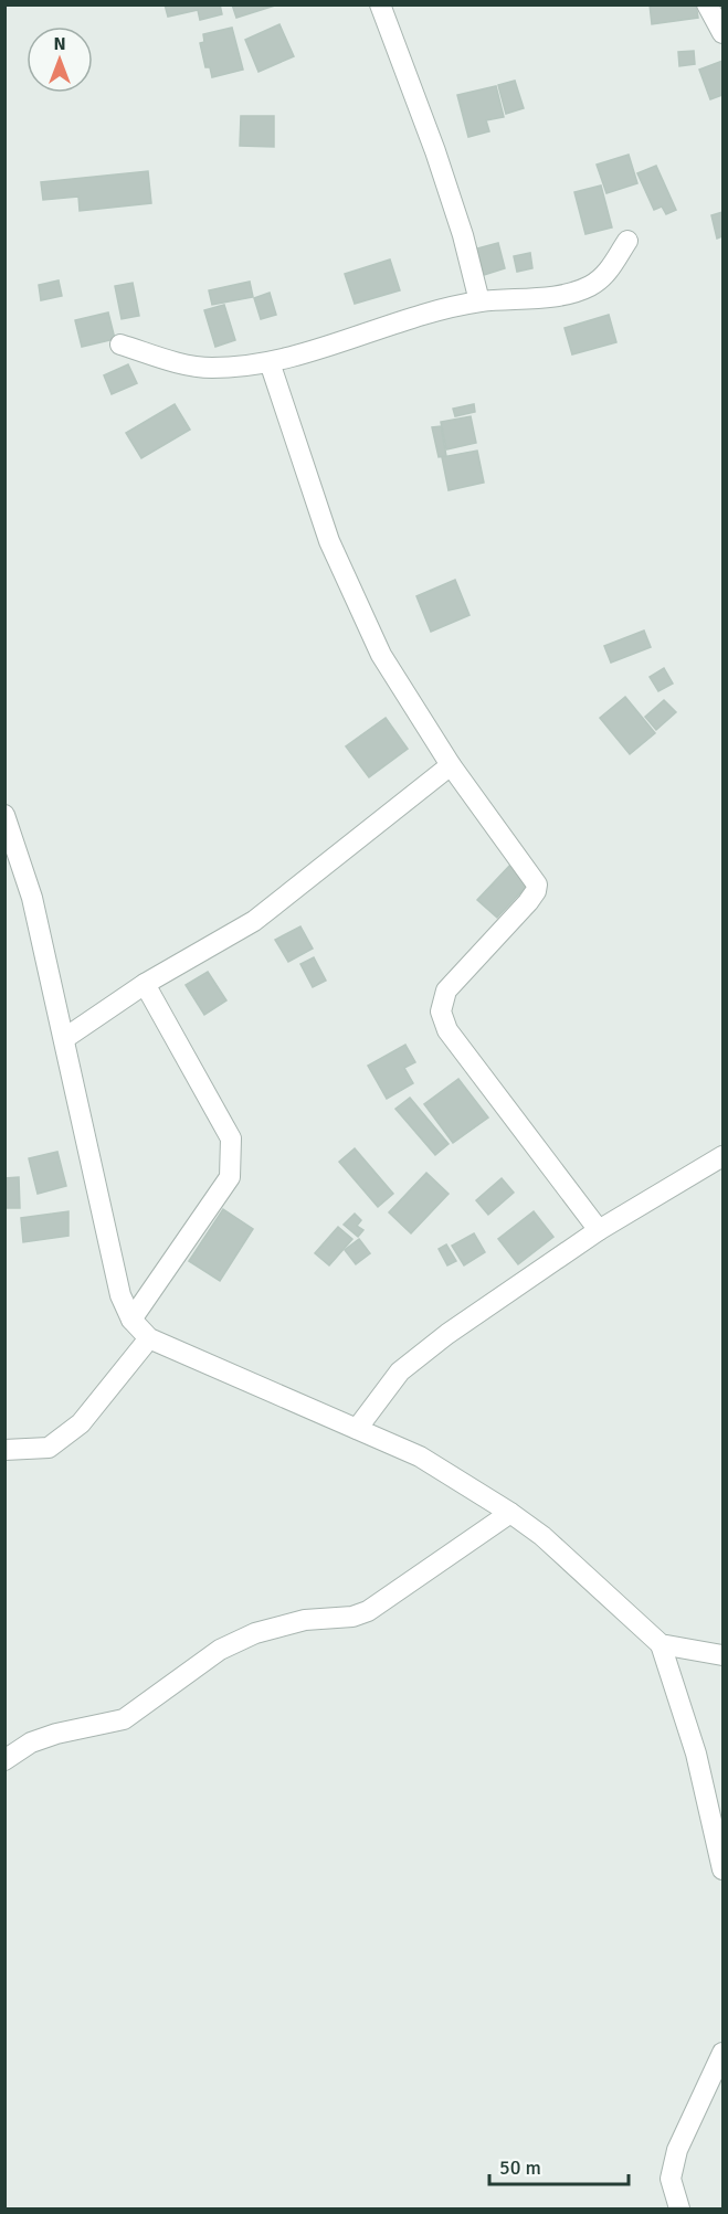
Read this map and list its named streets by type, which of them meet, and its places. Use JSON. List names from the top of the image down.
{
  "scale_bar": "50 m",
  "north": "top"
}
